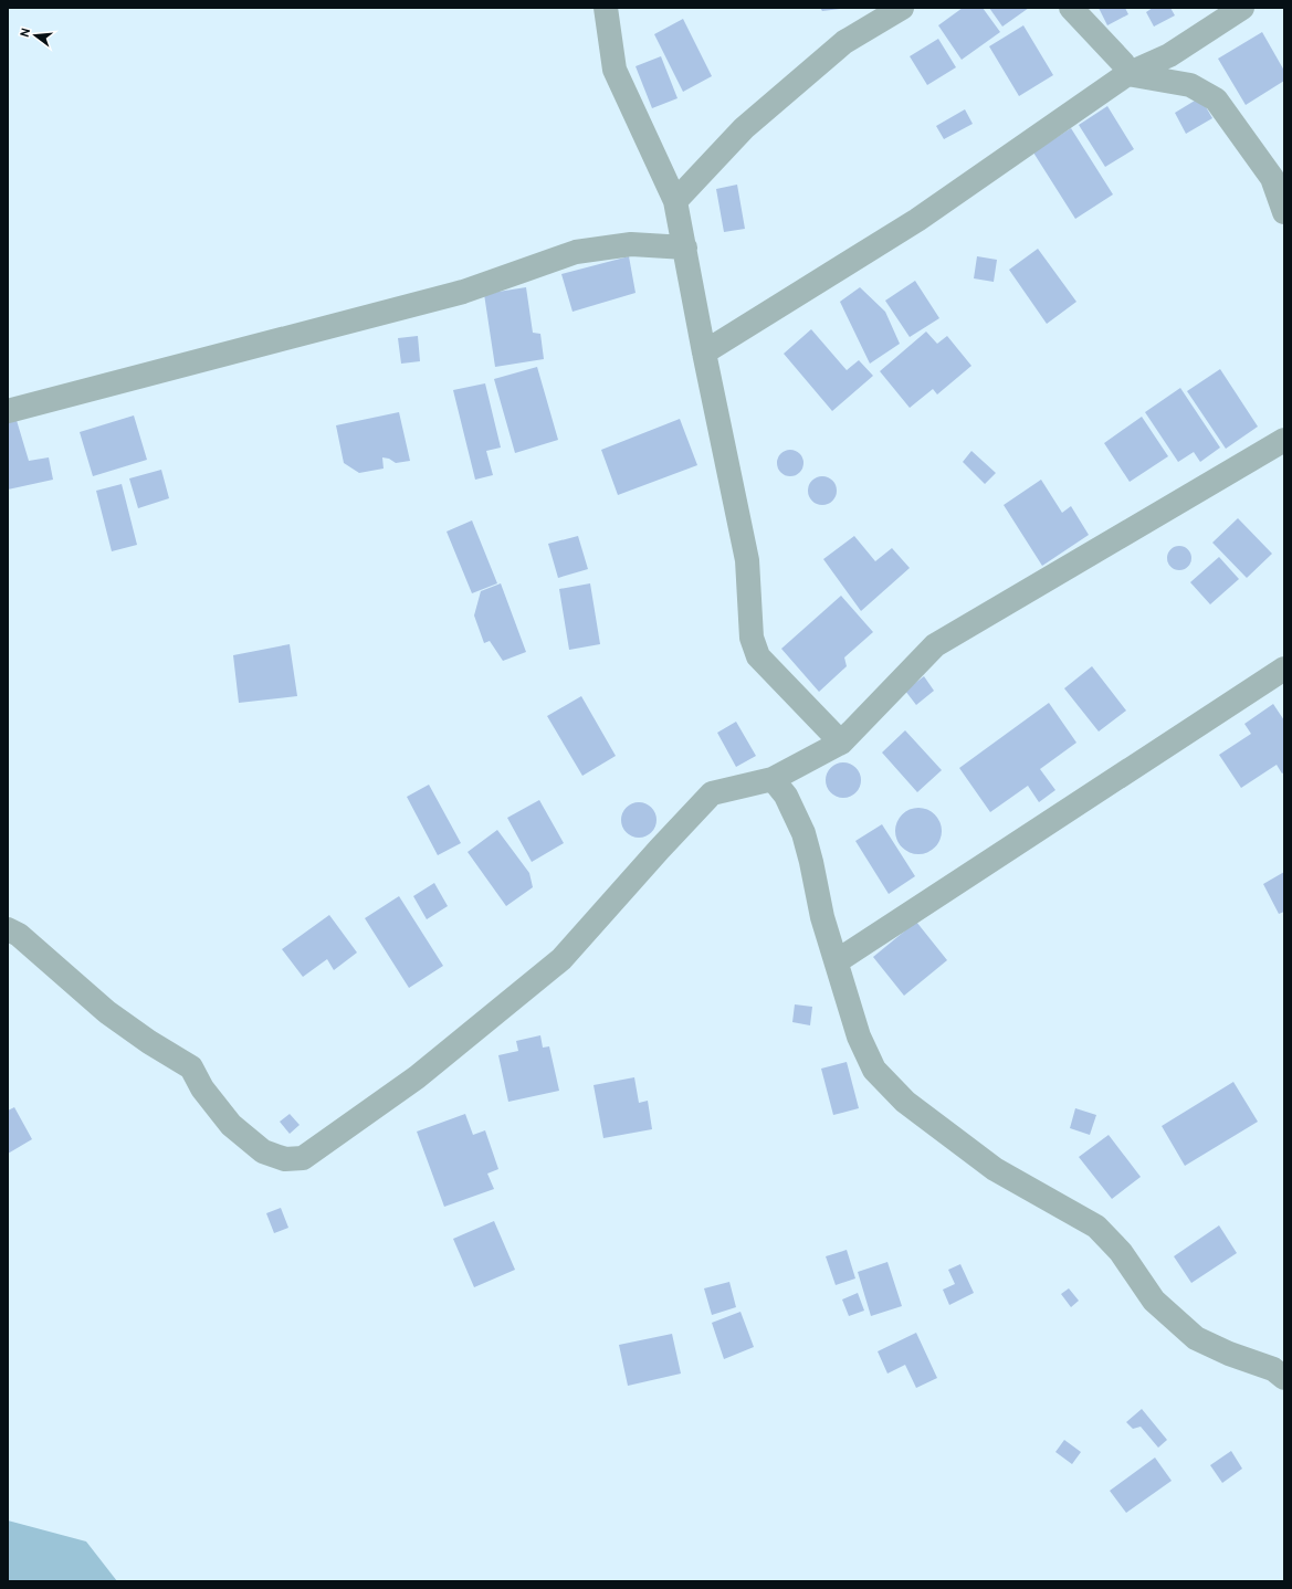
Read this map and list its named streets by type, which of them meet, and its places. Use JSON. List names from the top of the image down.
{
  "north": "left"
}
